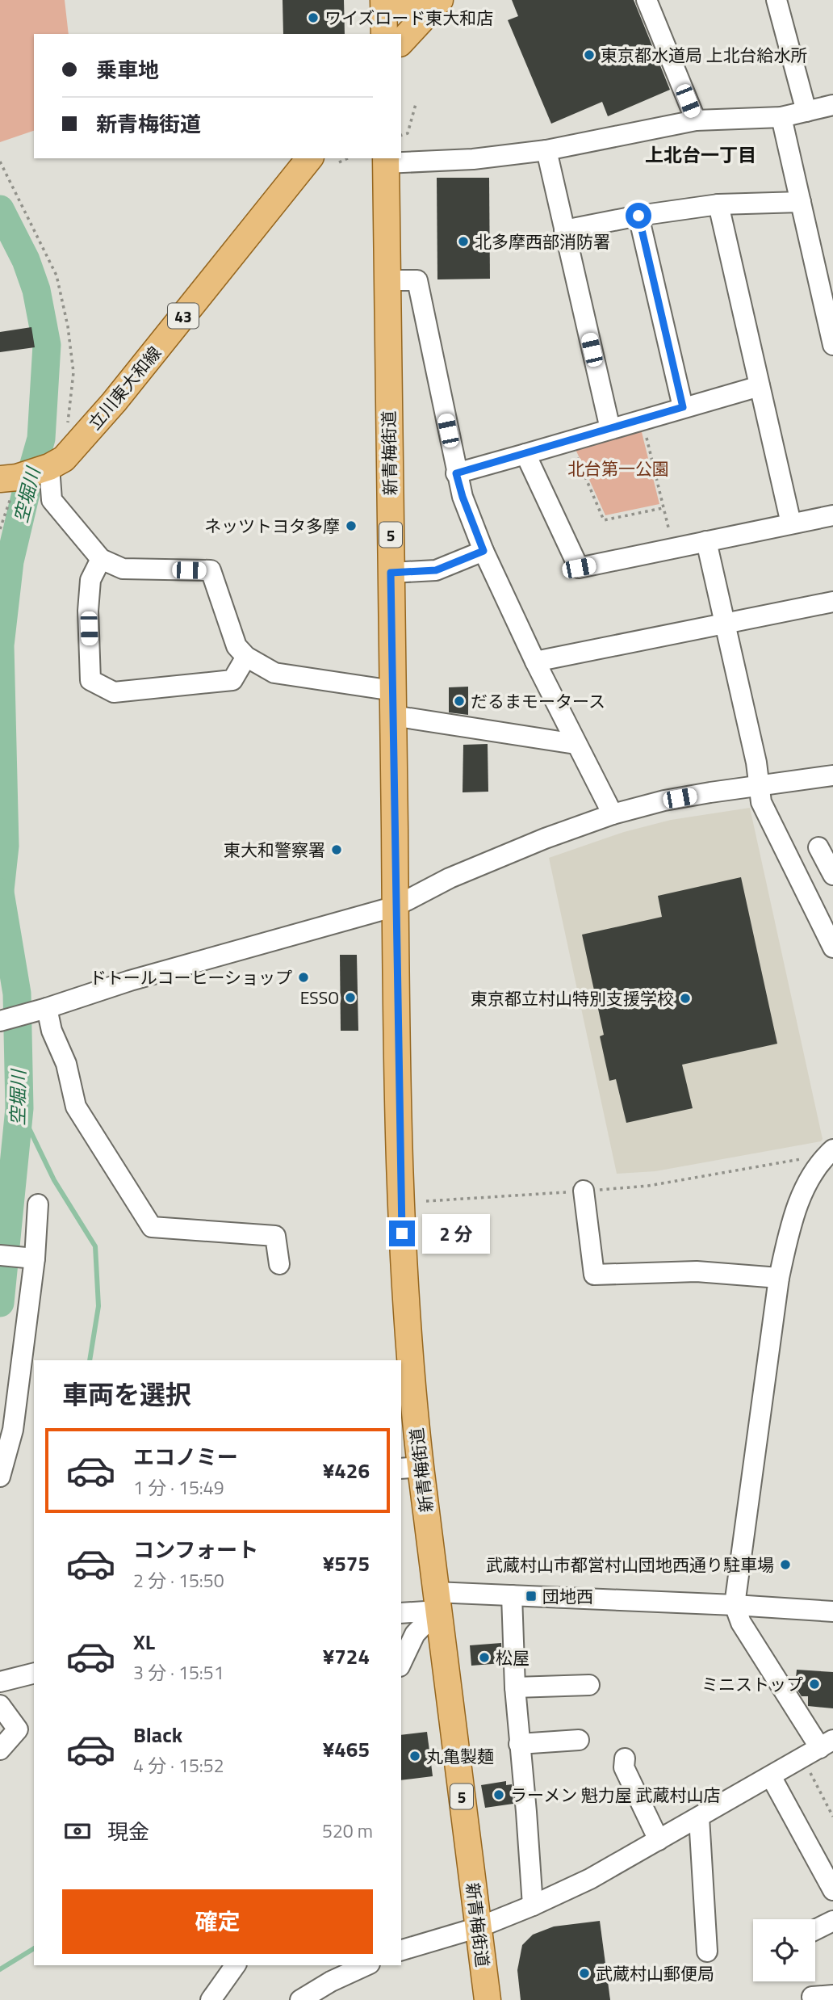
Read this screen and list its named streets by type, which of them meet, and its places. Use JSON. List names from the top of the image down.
{
  "streets": {
    "main road": [
      "43",
      "立川東大和線",
      "新青梅街道",
      "5"
    ]
  },
  "districts": ["上北台一丁目"],
  "water": ["空堀川"],
  "parks": ["北台第一公園"],
  "places": {
    "other": [
      "ワイズロード東大和店",
      "東京都水道局 上北台給水所",
      "北多摩西部消防署",
      "ネッツトヨタ多摩",
      "だるまモータース",
      "東大和警察署",
      "ドトールコーヒーショップ",
      "ESSO",
      "東京都立村山特別支援学校",
      "武蔵村山市都営村山団地西通り駐車場",
      "松屋",
      "ミニストップ",
      "丸亀製麺",
      "ラーメン 魁力屋 武蔵村山店",
      "武蔵村山郵便局"
    ],
    "transit": ["団地西"]
  },
  "page": {
    "banner": ["乗車地", "新青梅街道"],
    "bubble": "2 分",
    "heading": "車両を選択",
    "list": [
      {
        "name": "エコノミー",
        "note": "1 分 · 15:49",
        "value": "¥426"
      },
      {
        "name": "コンフォート",
        "note": "2 分 · 15:50",
        "value": "¥575"
      },
      {
        "name": "XL",
        "note": "3 分 · 15:51",
        "value": "¥724"
      },
      {
        "name": "Black",
        "note": "4 分 · 15:52",
        "value": "¥465"
      }
    ],
    "pay": ["現金", "520 m"],
    "buttons": "確定"
  }
}
